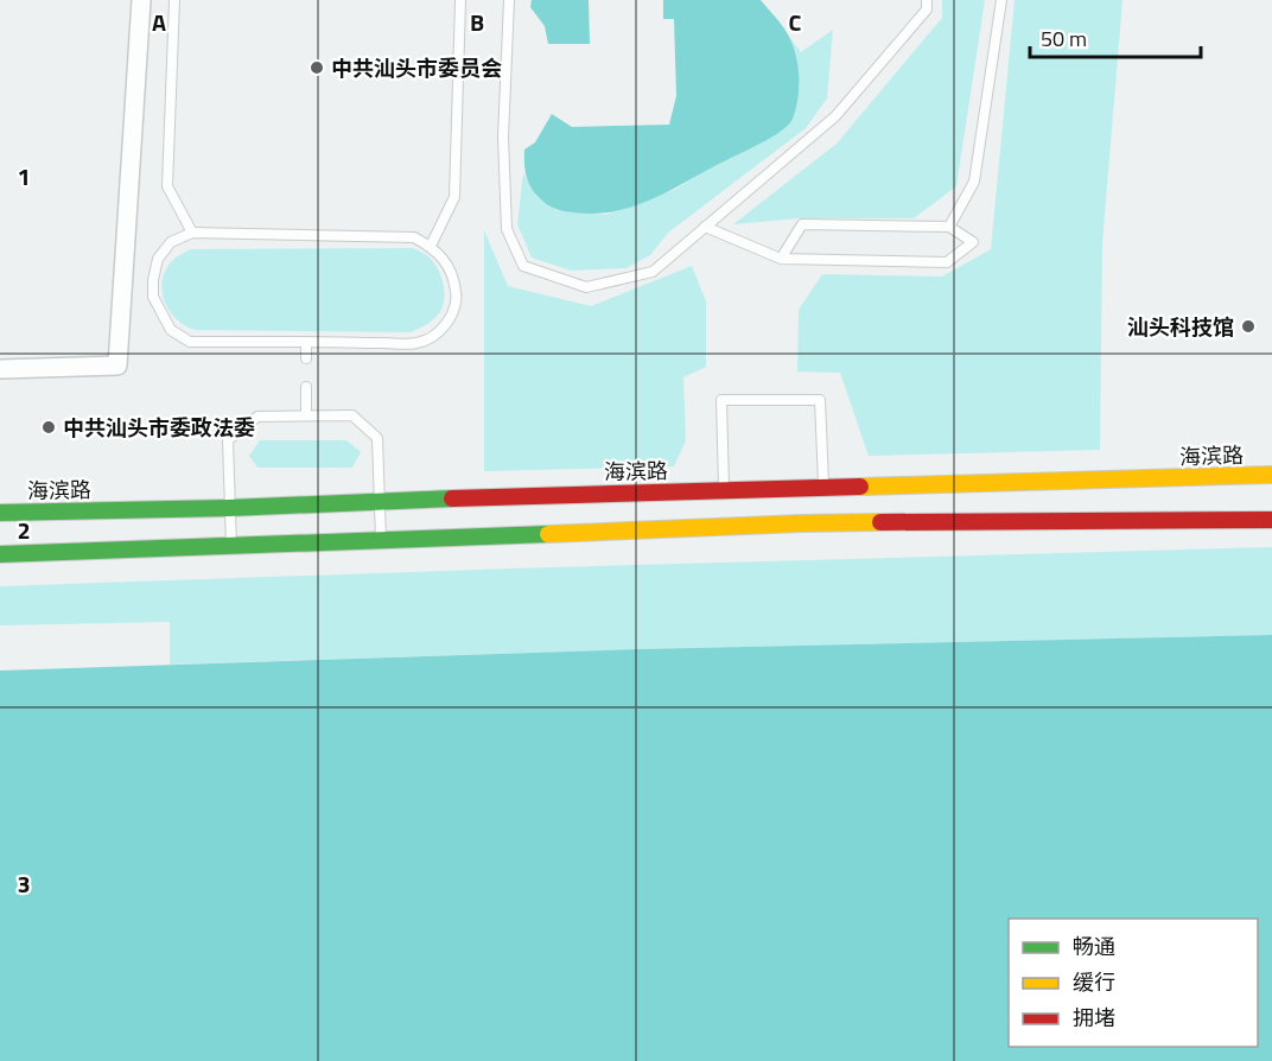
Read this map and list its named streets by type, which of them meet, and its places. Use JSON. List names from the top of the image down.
{
  "streets": {
    "main road": ["海滨路"]
  },
  "places": ["中共汕头市委员会", "汕头科技馆", "中共汕头市委政法委"],
  "legend": ["畅通", "缓行", "拥堵"],
  "scale_bar": "50 m",
  "grid": {
    "columns": ["A", "B", "C"],
    "rows": ["1", "2", "3"]
  }
}
